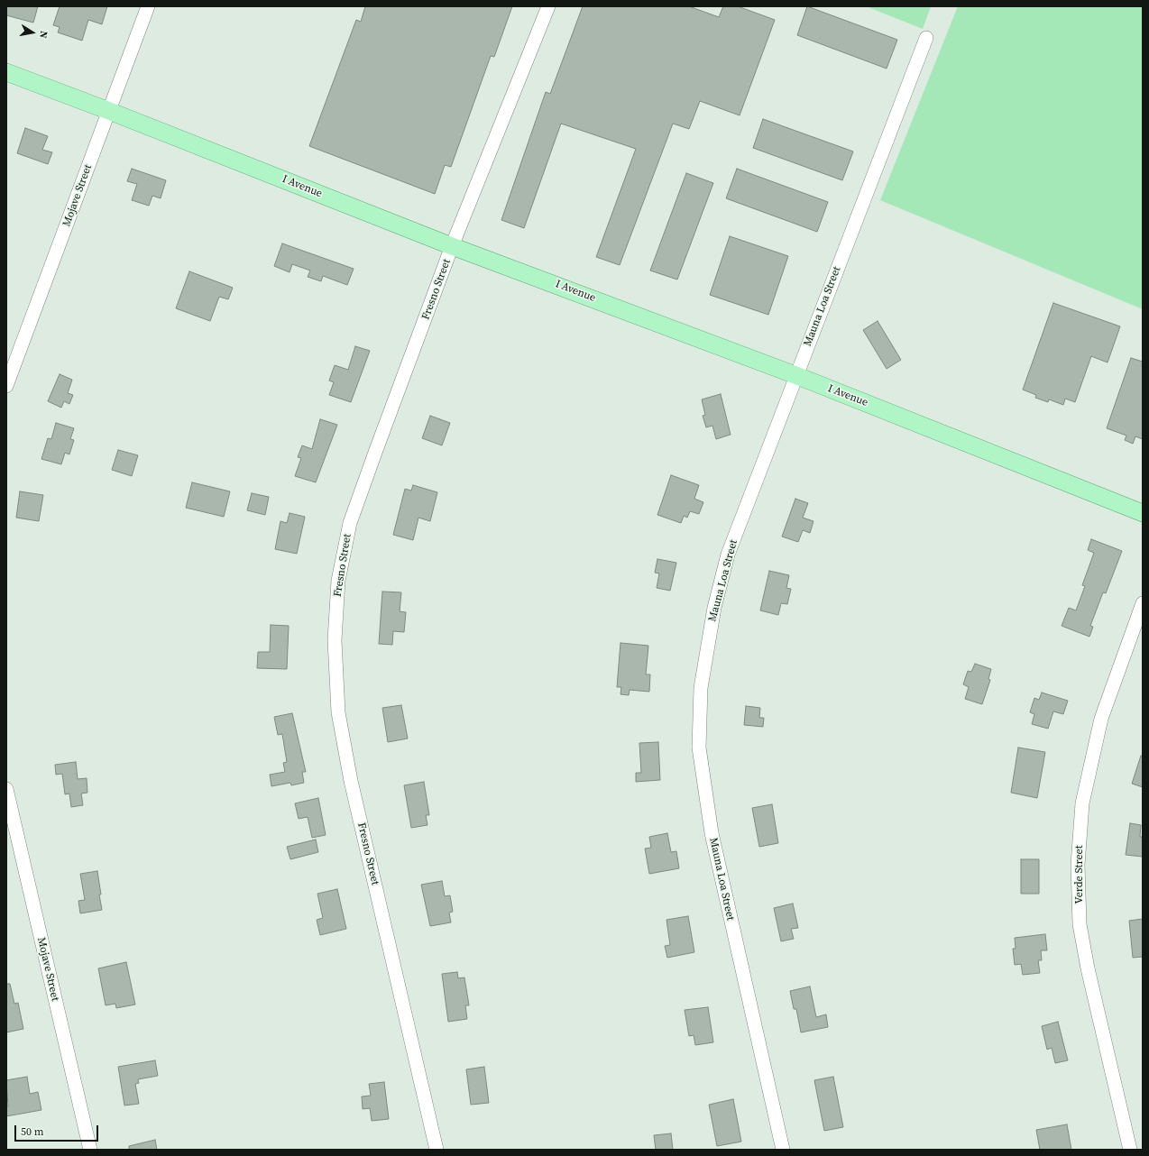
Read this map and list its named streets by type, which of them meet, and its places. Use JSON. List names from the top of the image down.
{
  "streets": {
    "main road": ["I Avenue"],
    "street": [
      "Mojave Street",
      "Fresno Street",
      "Mauna Loa Street",
      "Verde Street"
    ]
  },
  "crossings": [
    ["I Avenue", "Mojave Street"],
    ["I Avenue", "Fresno Street"],
    ["I Avenue", "Mauna Loa Street"]
  ],
  "scale_bar": "50 m",
  "north": "right"
}
